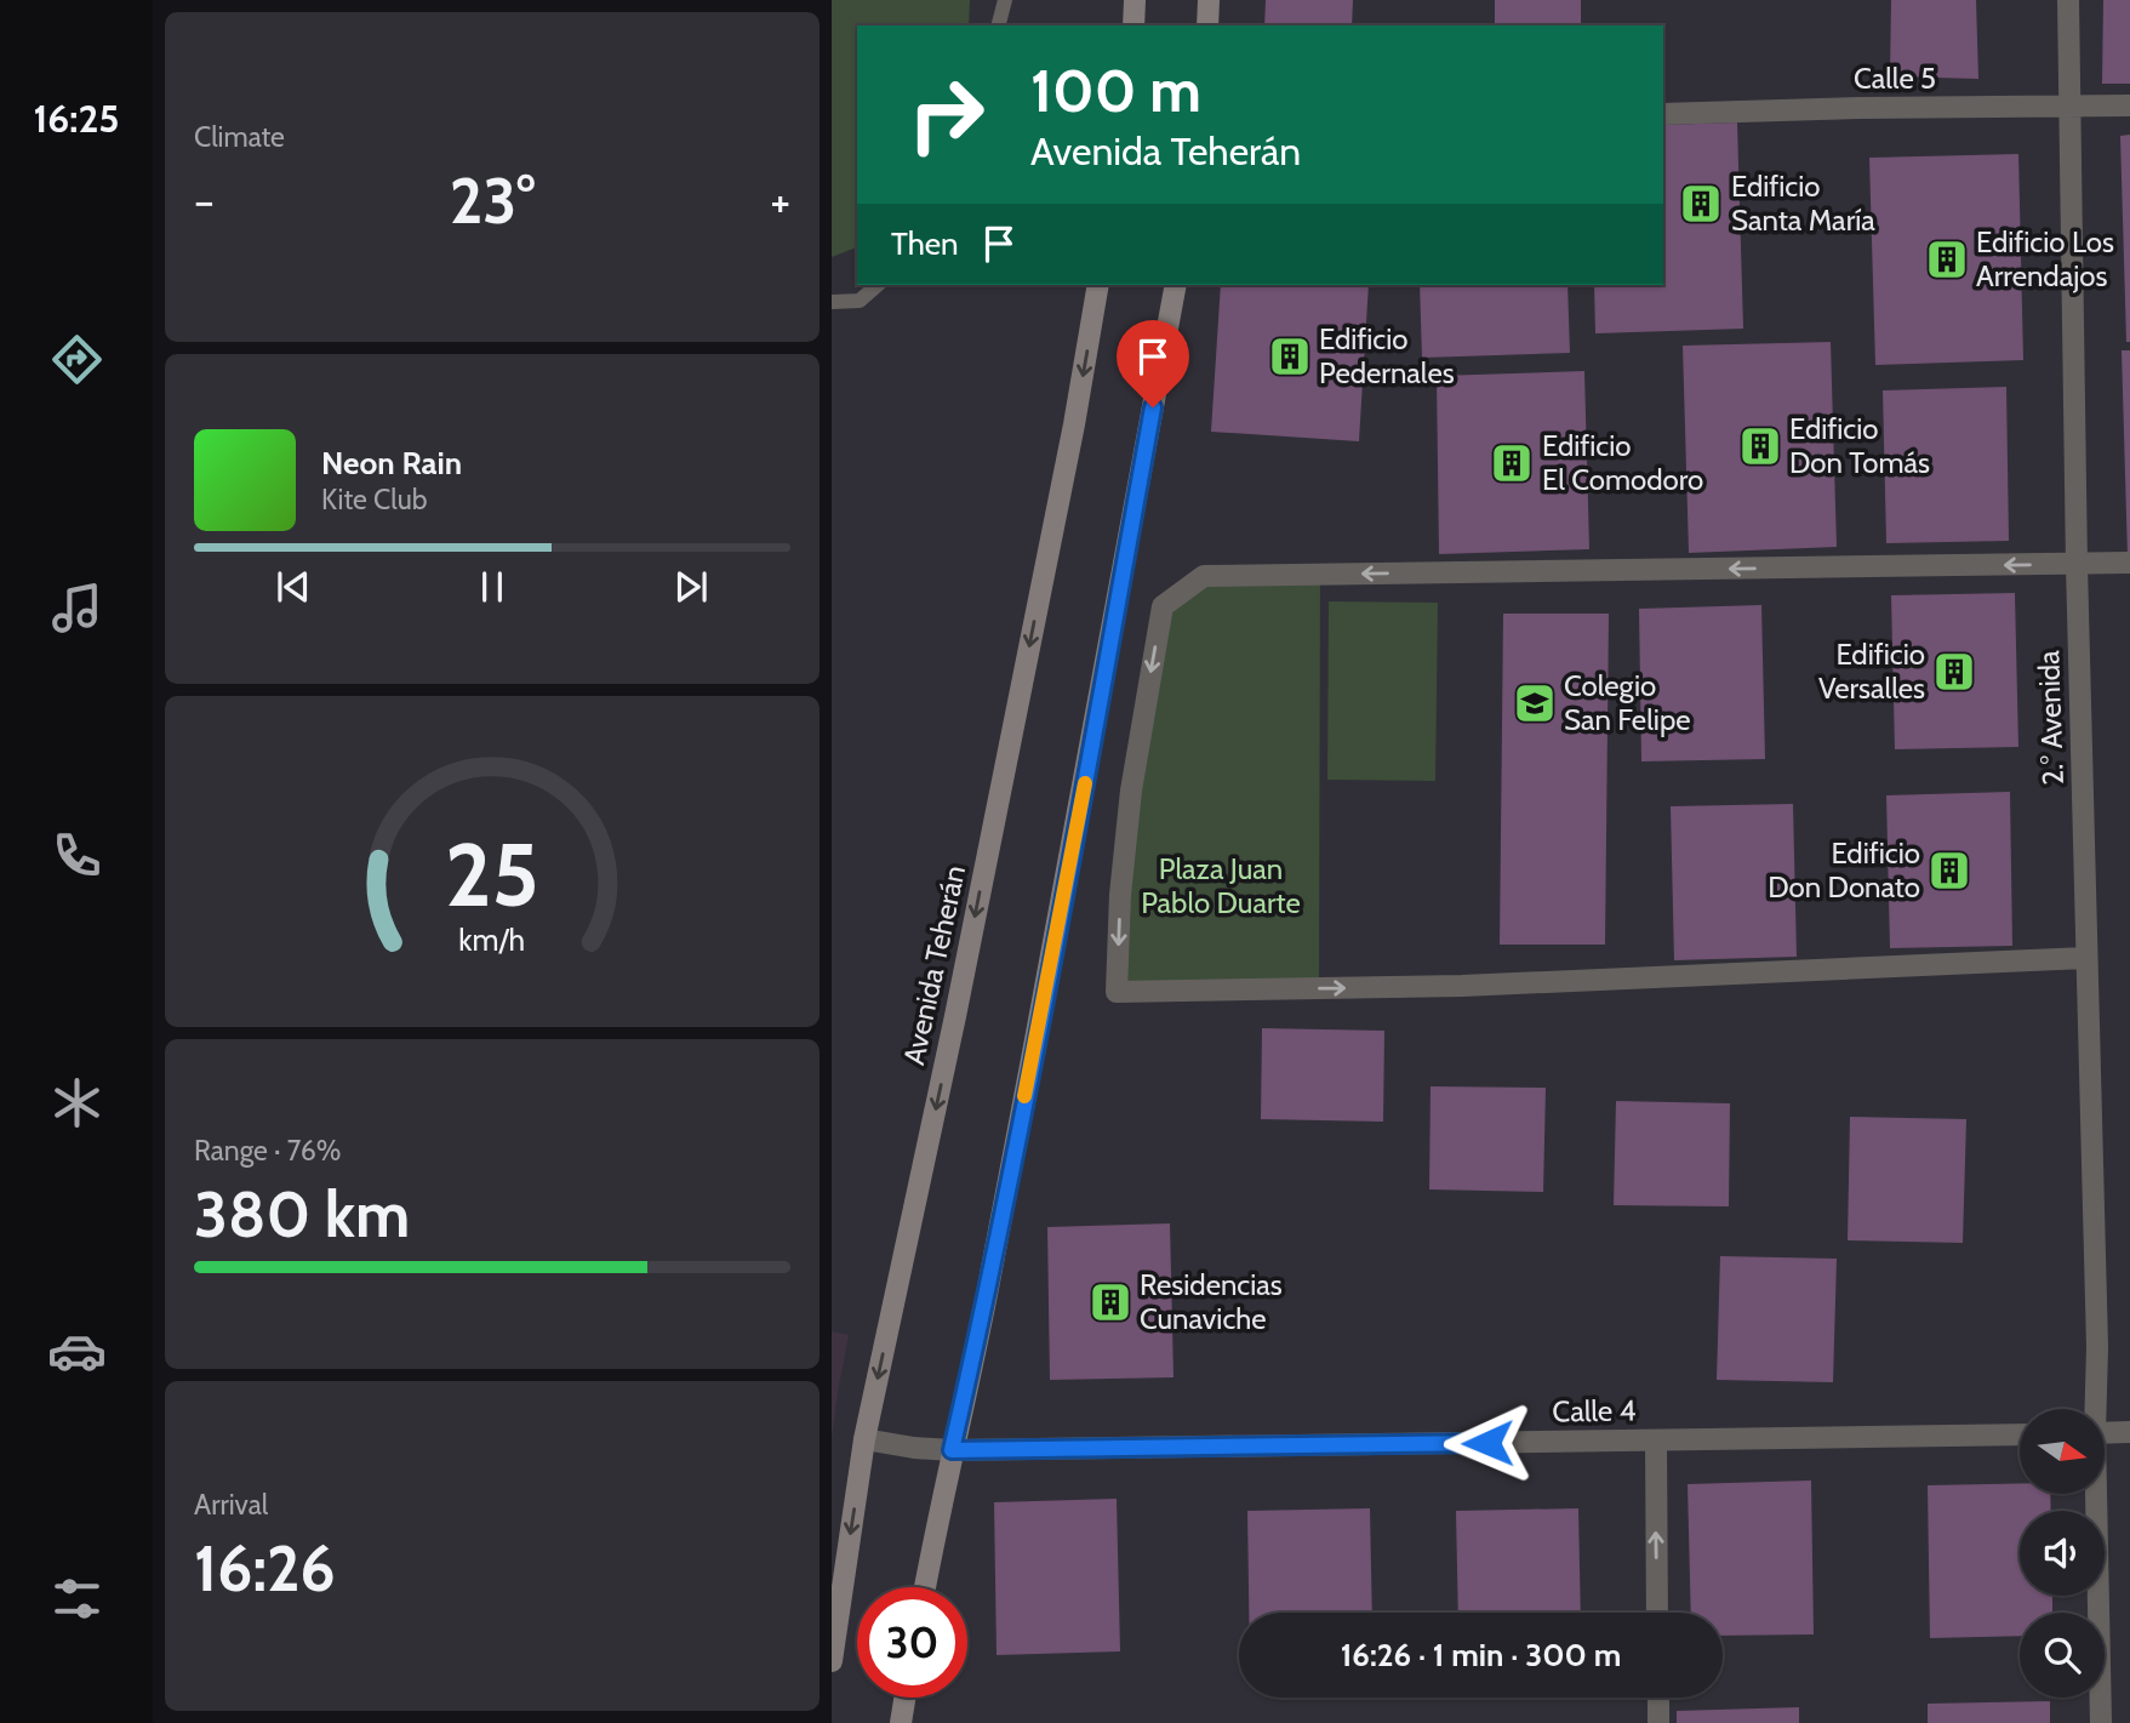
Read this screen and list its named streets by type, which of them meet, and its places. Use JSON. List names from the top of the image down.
{
  "streets": {
    "main road": ["Avenida Teherán"],
    "street": ["Calle 5", "2.° Avenida", "Calle 4"]
  },
  "crossings": [
    ["Calle 5", "2.° Avenida"],
    ["Avenida Teherán", "Calle 4"]
  ],
  "parks": ["Plaza Juan Pablo Duarte"],
  "places": {
    "building": [
      "Edificio Santa María",
      "Edificio Los Arrendajos",
      "Edificio Pedernales",
      "Edificio Don Tomás",
      "Edificio El Comodoro",
      "Edificio Versalles",
      "Edificio Don Donato",
      "Residencias Cunaviche"
    ],
    "school or university": ["Colegio San Felipe"]
  },
  "north": "right",
  "page": {
    "tabs": "16:25",
    "tile": [
      "Climate",
      ["Range · 76%", "380 km"],
      ["Arrival", "16:26"]
    ],
    "turn": ["100 m", "Avenida Teherán"],
    "heat": ["−", "23°", "+"],
    "then": "Then",
    "song": ["Neon Rain", "Kite Club"],
    "limit": "30",
    "trip": "16:26 · 1 min · 300 m",
    "gauge": ["25", "km/h"]
  }
}
